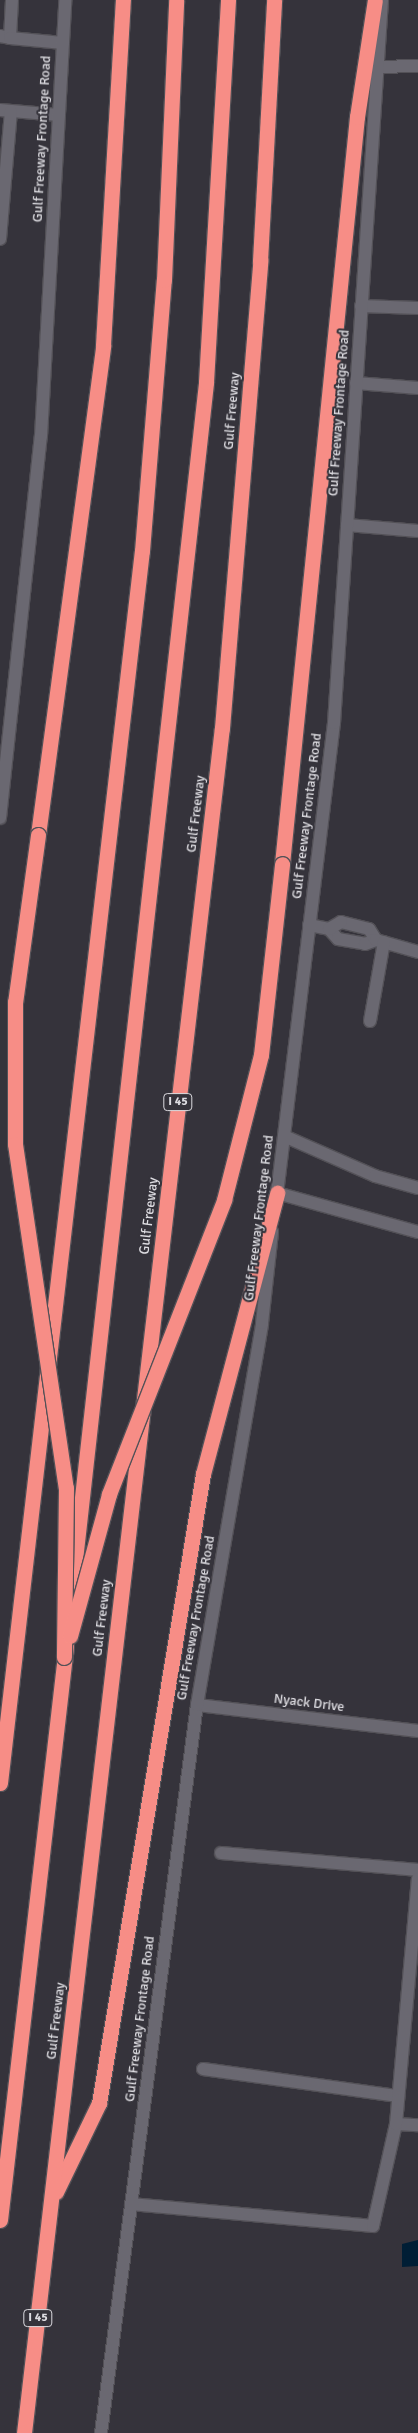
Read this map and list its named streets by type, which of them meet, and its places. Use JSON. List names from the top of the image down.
{
  "streets": {
    "highway": ["Gulf Freeway", "I 45"],
    "main road": ["Gulf Freeway Frontage Road", "Nyack Drive"]
  },
  "crossings": [
    ["Gulf Freeway Frontage Road", "Nyack Drive"]
  ]
}
